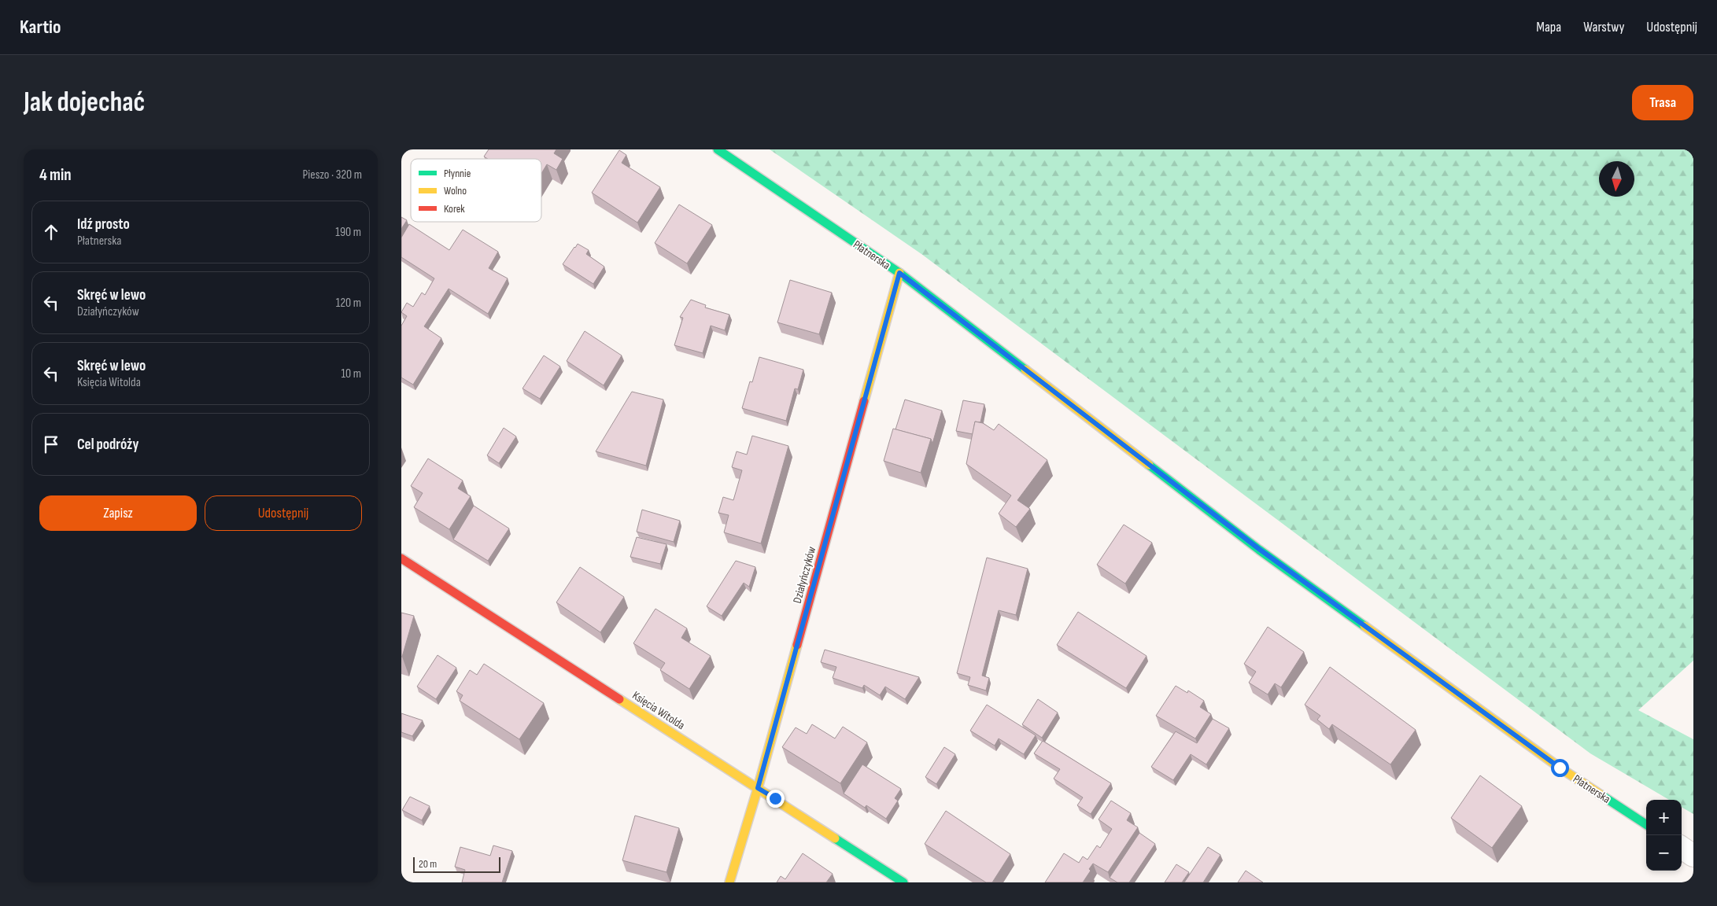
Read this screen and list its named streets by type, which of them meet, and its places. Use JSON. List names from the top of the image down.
{
  "streets": {
    "street": ["Płatnerska", "Działyńczyków", "Księcia Witolda"]
  },
  "crossings": [
    ["Płatnerska", "Działyńczyków"],
    ["Działyńczyków", "Księcia Witolda"]
  ],
  "legend": ["Płynnie", "Wolno", "Korek"],
  "scale_bar": "20 m",
  "north": "bottom",
  "page": {
    "header": "Kartio",
    "nav": ["Mapa", "Warstwy", "Udostępnij"],
    "buttons": [
      "Trasa",
      ["Zapisz", "Udostępnij"]
    ],
    "title": "Jak dojechać",
    "heading": ["4 min", "Pieszo · 320 m"],
    "list": [
      ["Idź prosto", "Płatnerska", "190 m"],
      ["Skręć w lewo", "Działyńczyków", "120 m"],
      ["Skręć w lewo", "Księcia Witolda", "10 m"],
      "Cel podróży"
    ],
    "map_buttons": ["+", "−"],
    "scale": "20 m"
  }
}
